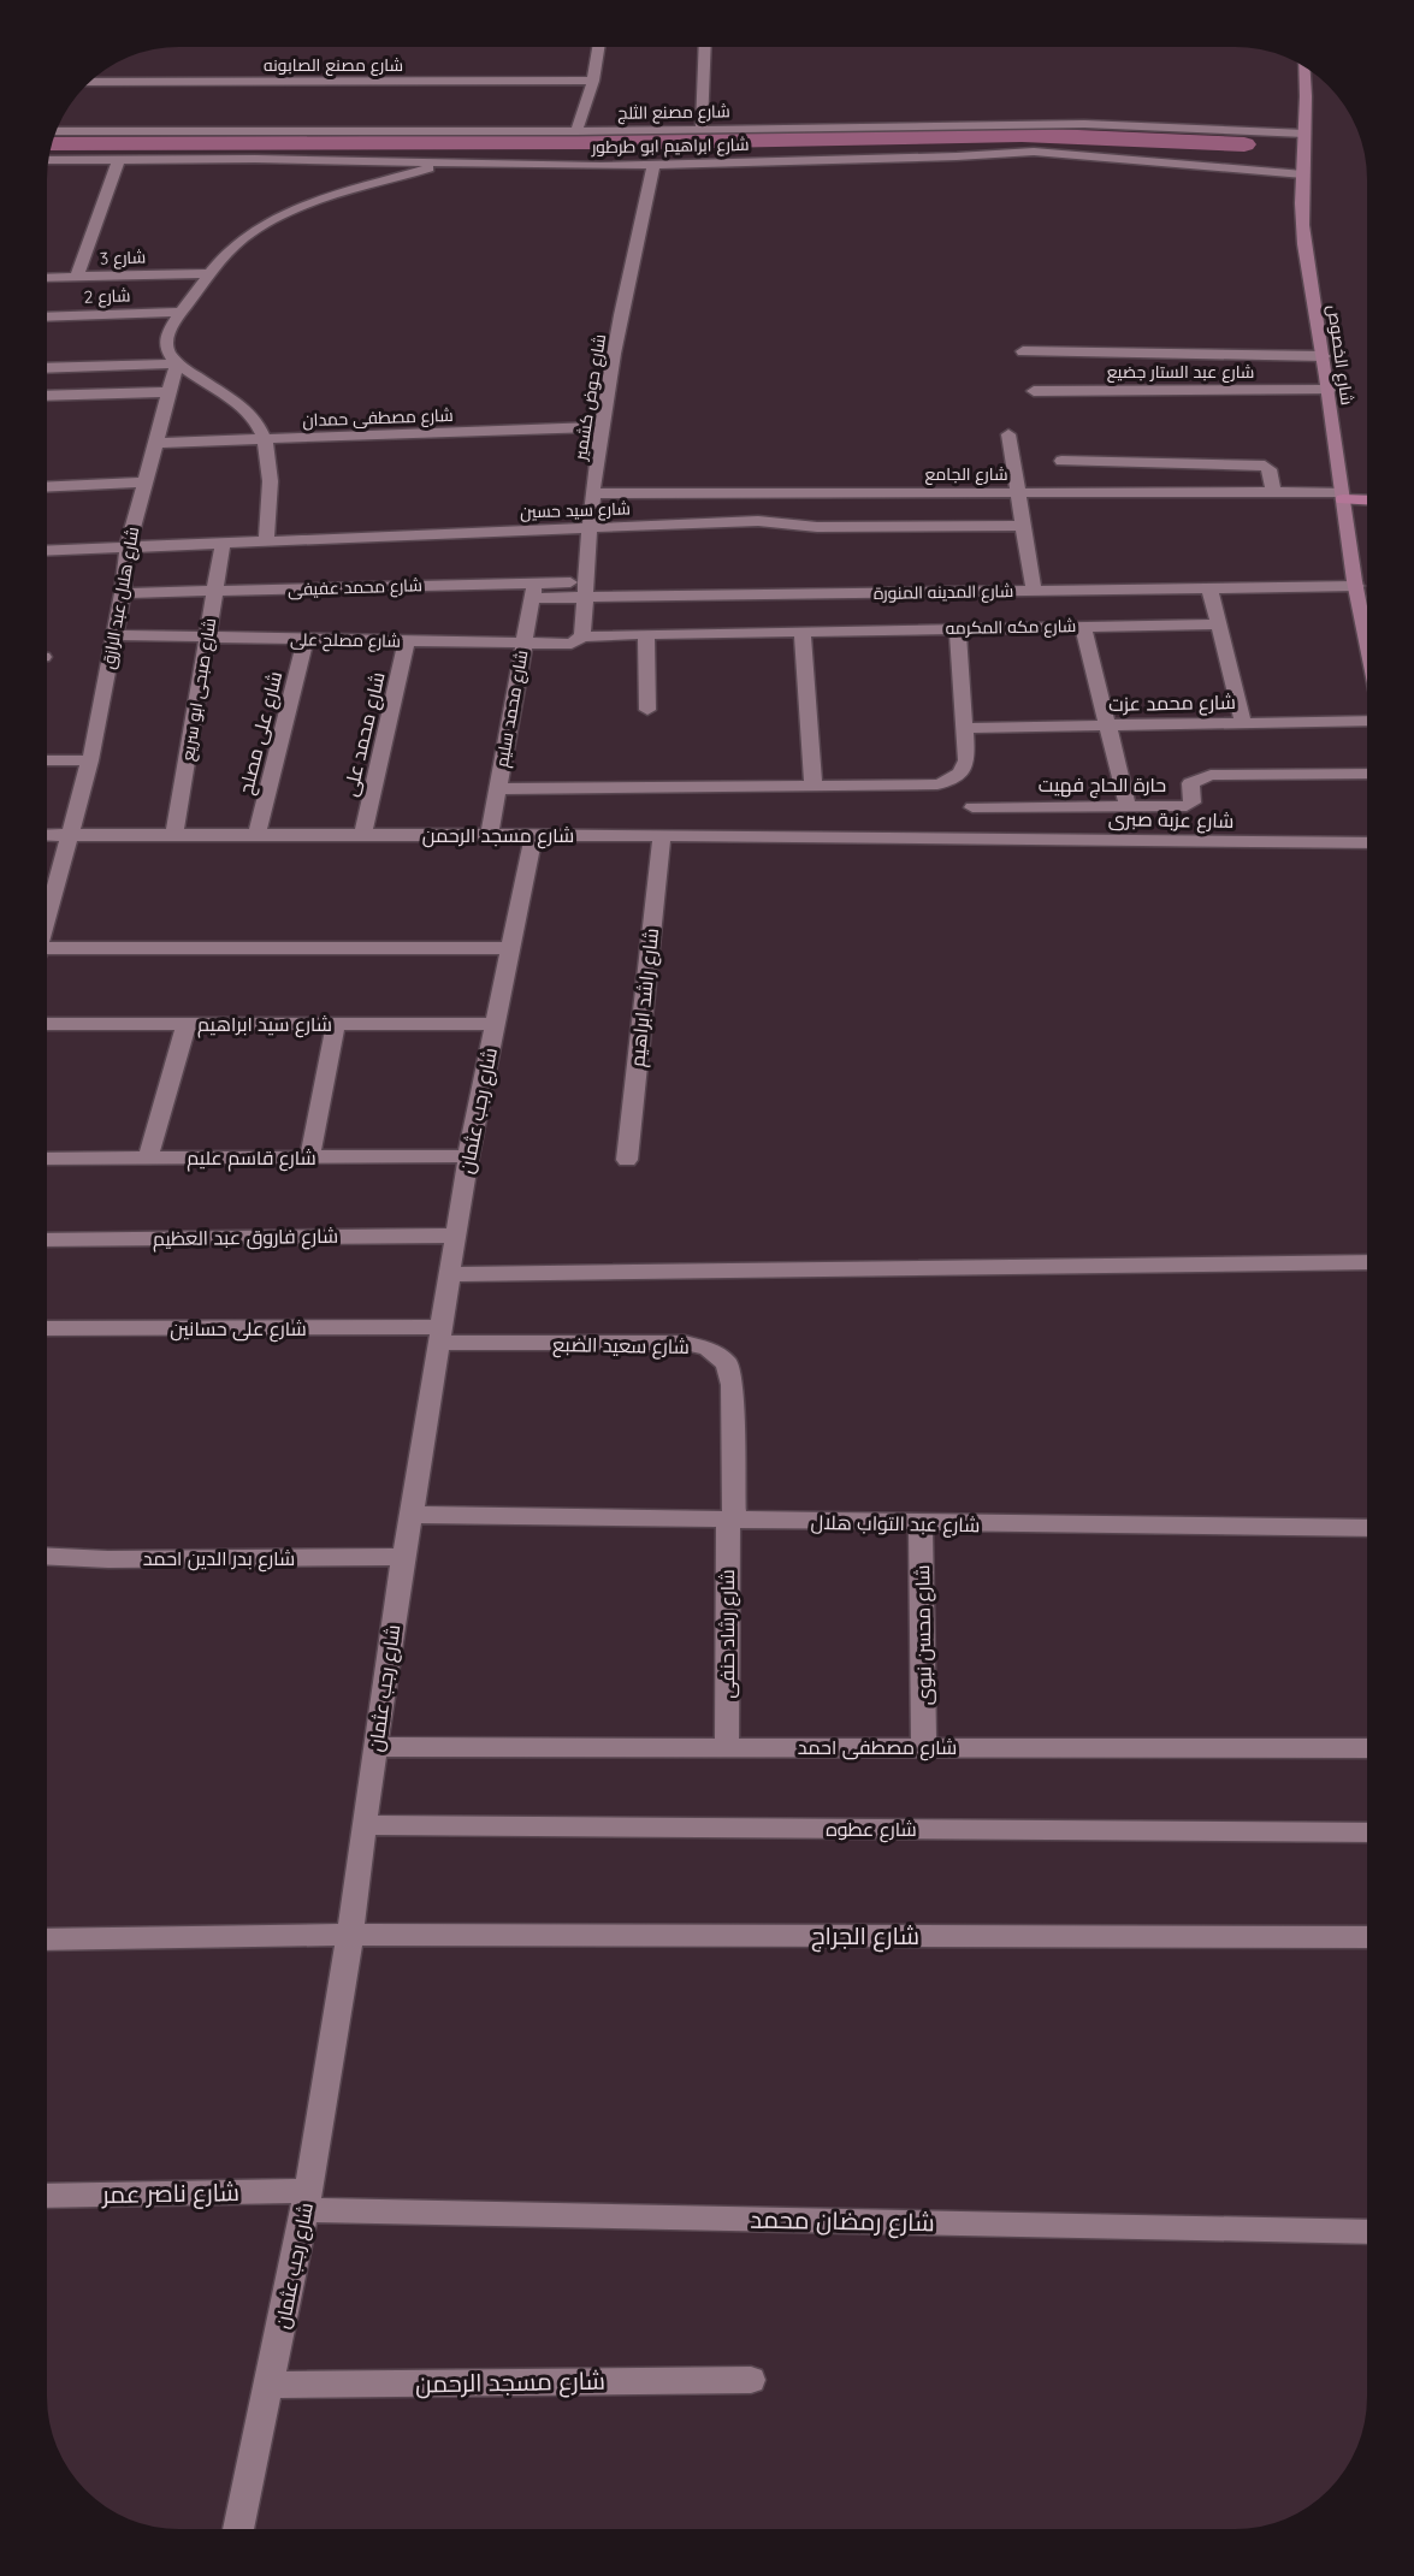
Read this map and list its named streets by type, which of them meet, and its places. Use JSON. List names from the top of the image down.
{
  "streets": {
    "main road": ["شارع الخصوص"],
    "street": [
      "شارع مصنع الصابونه",
      "شارع مصنع الثلج",
      "شارع ابراهيم ابو طرطور",
      "شارع 3",
      "شارع 2",
      "شارع عبد الستار جضيع",
      "شارع حوض كشمير",
      "شارع مصطفى حمدان",
      "شارع الجامع",
      "شارع سيد حسين",
      "شارع محمد عفيفى",
      "شارع المدينه المنورة",
      "شارع هلال عبد الرازق",
      "شارع مكه المكرمه",
      "شارع مصلح على",
      "شارع صبحى ابو سريع",
      "شارع محمد عزت",
      "شارع محمد سليم",
      "شارع على مصلح",
      "شارع محمد على",
      "حارة الحاج فهيت",
      "شارع عزبة صبرى",
      "شارع مسجد الرحمن",
      "شارع راشد ابراهيم",
      "شارع سيد ابراهيم",
      "شارع رجب عثمان",
      "شارع قاسم عليم",
      "شارع فاروق عبد العظيم",
      "شارع على حسانين",
      "شارع سعيد الضبع",
      "شارع عبد التواب هلال",
      "شارع بدر الدين احمد",
      "شارع رشاد حنفى",
      "شارع محسن نبوى",
      "شارع مصطفى احمد",
      "شارع عطوه",
      "شارع الجراج",
      "شارع ناصر عمر",
      "شارع رمضان محمد"
    ]
  },
  "crossings": [
    ["شارع مصنع الثلج", "شارع الخصوص"],
    ["شارع ابراهيم ابو طرطور", "شارع الخصوص"],
    ["شارع ابراهيم ابو طرطور", "شارع حوض كشمير"],
    ["شارع الخصوص", "شارع عبد الستار جضيع"],
    ["شارع الخصوص", "شارع الجامع"],
    ["شارع الخصوص", "شارع المدينه المنورة"],
    ["شارع حوض كشمير", "شارع مصطفى حمدان"],
    ["شارع حوض كشمير", "شارع الجامع"],
    ["شارع حوض كشمير", "شارع سيد حسين"],
    ["شارع حوض كشمير", "شارع المدينه المنورة"],
    ["شارع حوض كشمير", "شارع مكه المكرمه"],
    ["شارع حوض كشمير", "شارع مصلح على"],
    ["شارع مصطفى حمدان", "شارع هلال عبد الرازق"],
    ["شارع سيد حسين", "شارع هلال عبد الرازق"],
    ["شارع سيد حسين", "شارع صبحى ابو سريع"],
    ["شارع محمد عفيفى", "شارع المدينه المنورة"],
    ["شارع محمد عفيفى", "شارع هلال عبد الرازق"],
    ["شارع محمد عفيفى", "شارع صبحى ابو سريع"],
    ["شارع محمد عفيفى", "شارع محمد سليم"],
    ["شارع المدينه المنورة", "شارع مكه المكرمه"],
    ["شارع المدينه المنورة", "شارع محمد سليم"],
    ["شارع هلال عبد الرازق", "شارع مصلح على"],
    ["شارع هلال عبد الرازق", "شارع مسجد الرحمن"],
    ["شارع مكه المكرمه", "شارع مصلح على"],
    ["شارع مصلح على", "شارع صبحى ابو سريع"],
    ["شارع مصلح على", "شارع محمد سليم"],
    ["شارع مصلح على", "شارع على مصلح"],
    ["شارع مصلح على", "شارع محمد على"],
    ["شارع صبحى ابو سريع", "شارع مسجد الرحمن"],
    ["شارع محمد سليم", "شارع مسجد الرحمن"],
    ["شارع على مصلح", "شارع مسجد الرحمن"],
    ["شارع محمد على", "شارع مسجد الرحمن"],
    ["شارع عزبة صبرى", "شارع مسجد الرحمن"],
    ["شارع مسجد الرحمن", "شارع راشد ابراهيم"],
    ["شارع مسجد الرحمن", "شارع رجب عثمان"],
    ["شارع سيد ابراهيم", "شارع رجب عثمان"],
    ["شارع رجب عثمان", "شارع قاسم عليم"],
    ["شارع رجب عثمان", "شارع فاروق عبد العظيم"],
    ["شارع رجب عثمان", "شارع على حسانين"],
    ["شارع رجب عثمان", "شارع سعيد الضبع"],
    ["شارع رجب عثمان", "شارع عبد التواب هلال"],
    ["شارع رجب عثمان", "شارع بدر الدين احمد"],
    ["شارع رجب عثمان", "شارع مصطفى احمد"],
    ["شارع رجب عثمان", "شارع عطوه"],
    ["شارع رجب عثمان", "شارع الجراج"],
    ["شارع رجب عثمان", "شارع ناصر عمر"],
    ["شارع رجب عثمان", "شارع رمضان محمد"],
    ["شارع على حسانين", "شارع سعيد الضبع"],
    ["شارع سعيد الضبع", "شارع عبد التواب هلال"],
    ["شارع سعيد الضبع", "شارع رشاد حنفى"],
    ["شارع عبد التواب هلال", "شارع رشاد حنفى"],
    ["شارع عبد التواب هلال", "شارع محسن نبوى"],
    ["شارع رشاد حنفى", "شارع مصطفى احمد"],
    ["شارع محسن نبوى", "شارع مصطفى احمد"],
    ["شارع ناصر عمر", "شارع رمضان محمد"]
  ]
}
